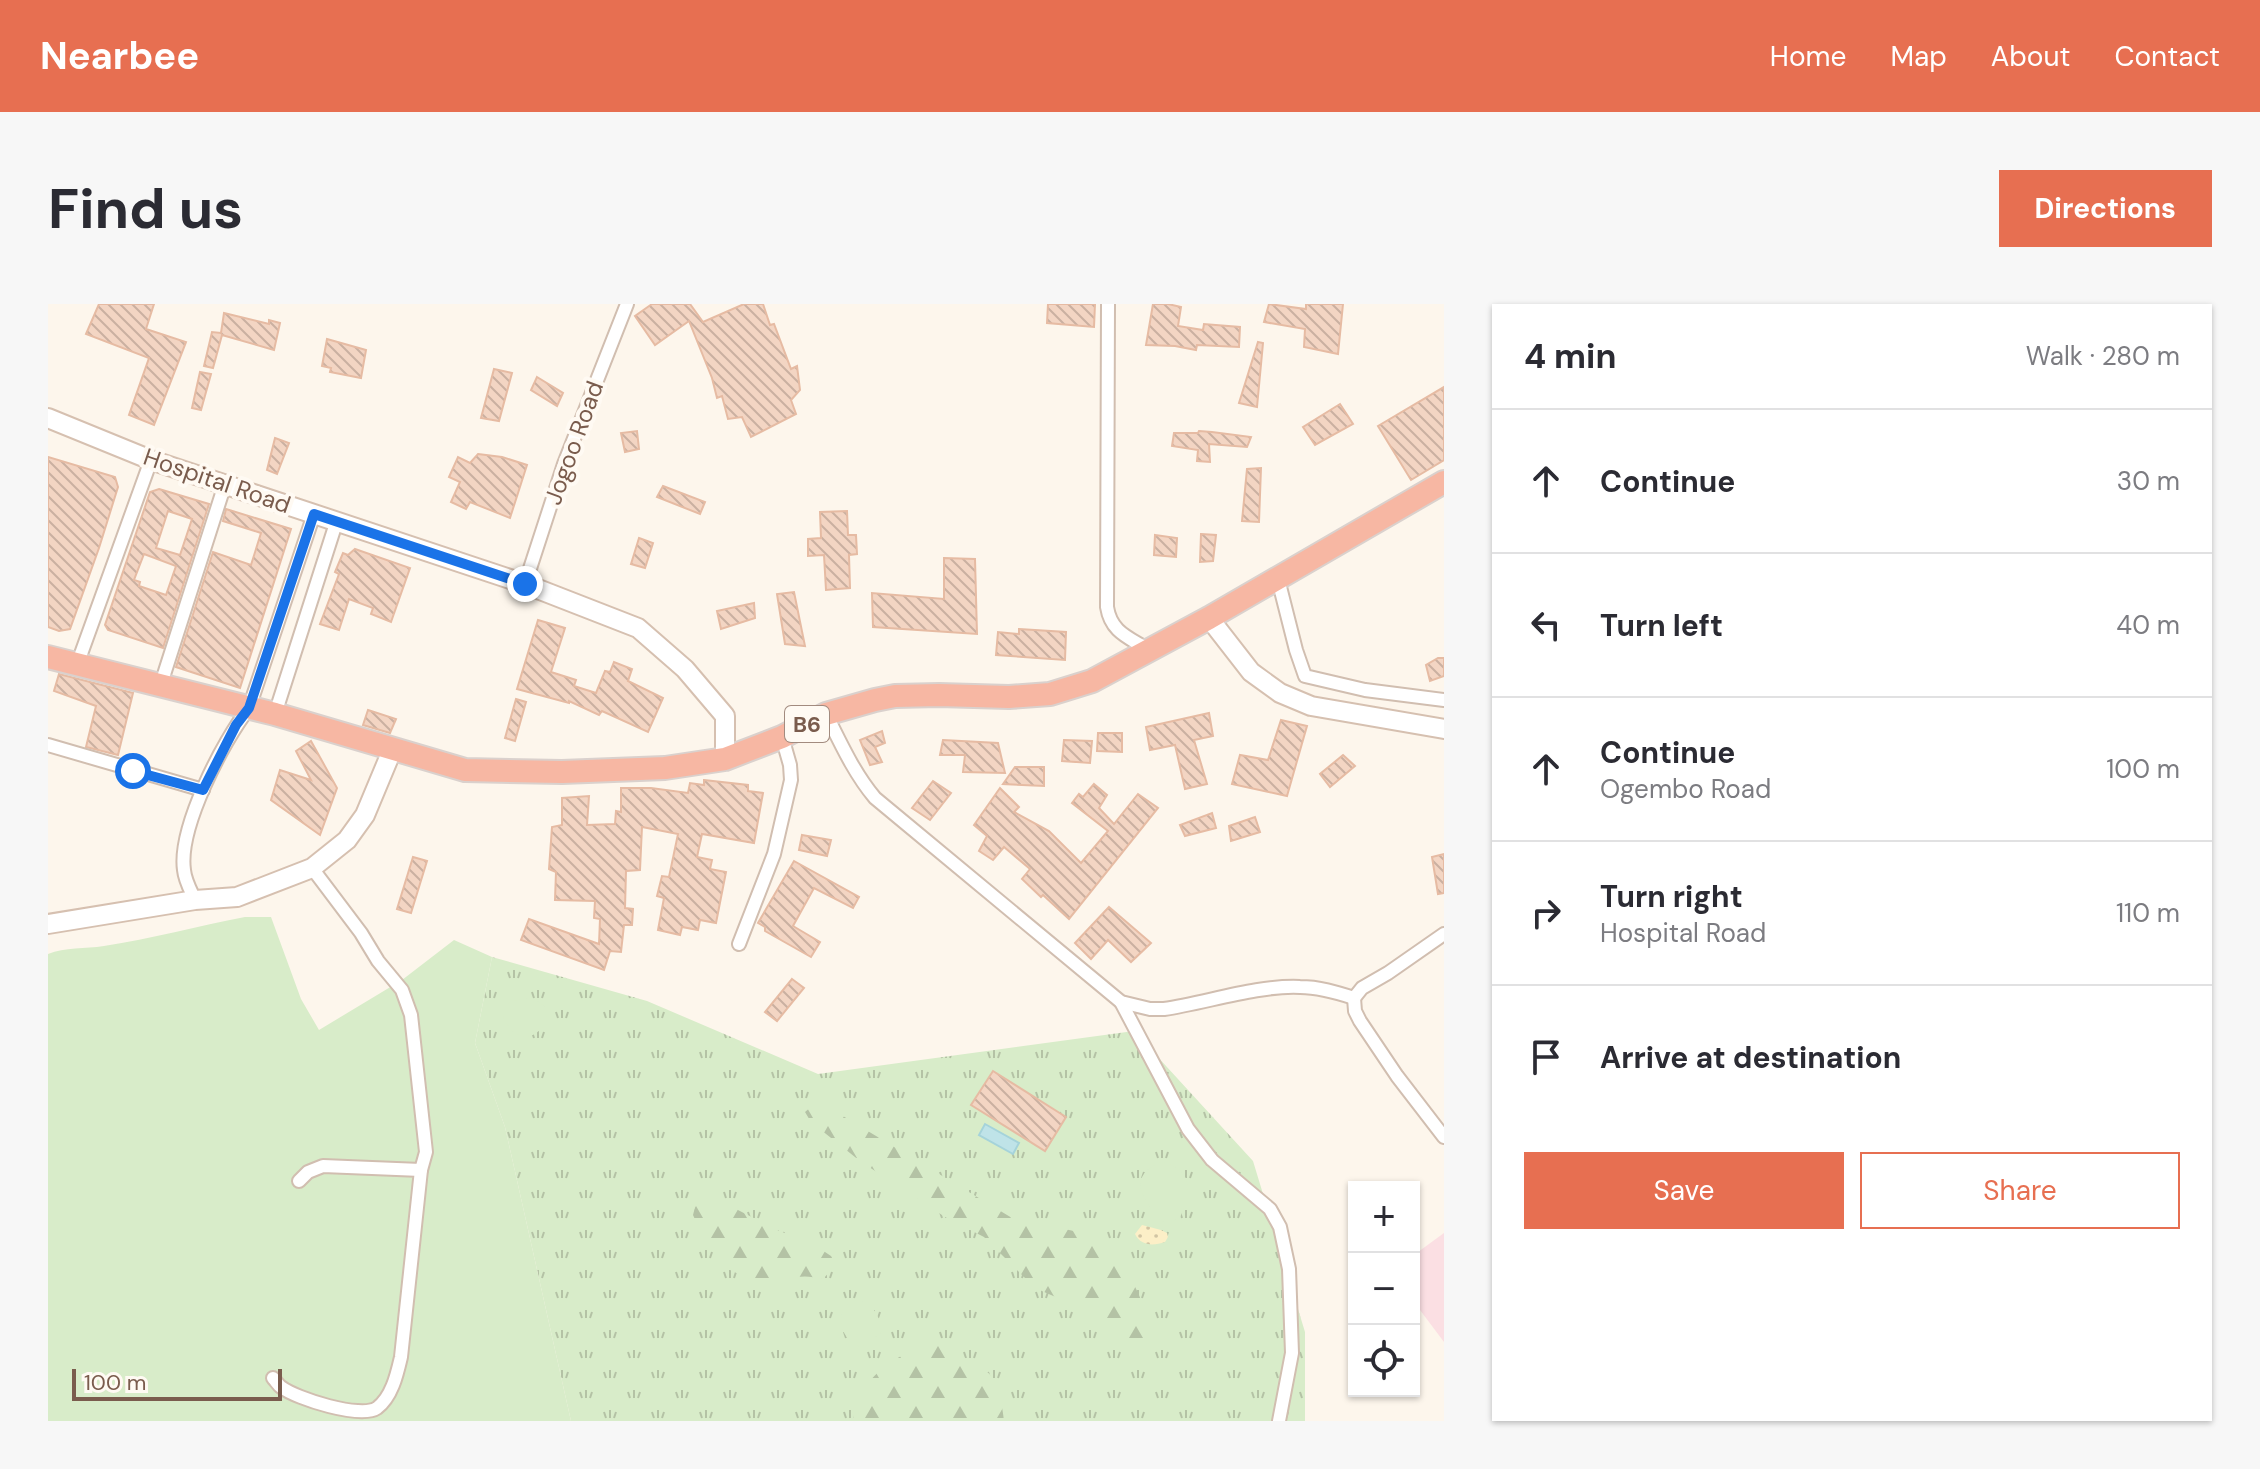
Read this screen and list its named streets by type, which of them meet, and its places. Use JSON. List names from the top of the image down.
{
  "streets": {
    "highway": ["B6"],
    "street": ["Jogoo Road", "Hospital Road"]
  },
  "crossings": [
    ["Jogoo Road", "Hospital Road"],
    ["Hospital Road", "B6"]
  ],
  "scale_bar": "100 m",
  "page": {
    "header": "Nearbee",
    "nav": [
      "Home",
      "Map",
      "About",
      "Contact"
    ],
    "buttons": [
      "Directions",
      ["Save", "Share"]
    ],
    "title": "Find us",
    "heading": ["4 min", "Walk · 280 m"],
    "list": [
      ["Continue", "30 m"],
      ["Turn left", "40 m"],
      ["Continue", "Ogembo Road", "100 m"],
      ["Turn right", "Hospital Road", "110 m"],
      "Arrive at destination"
    ],
    "map_buttons": ["+", "−"],
    "scale": "100 m"
  }
}
